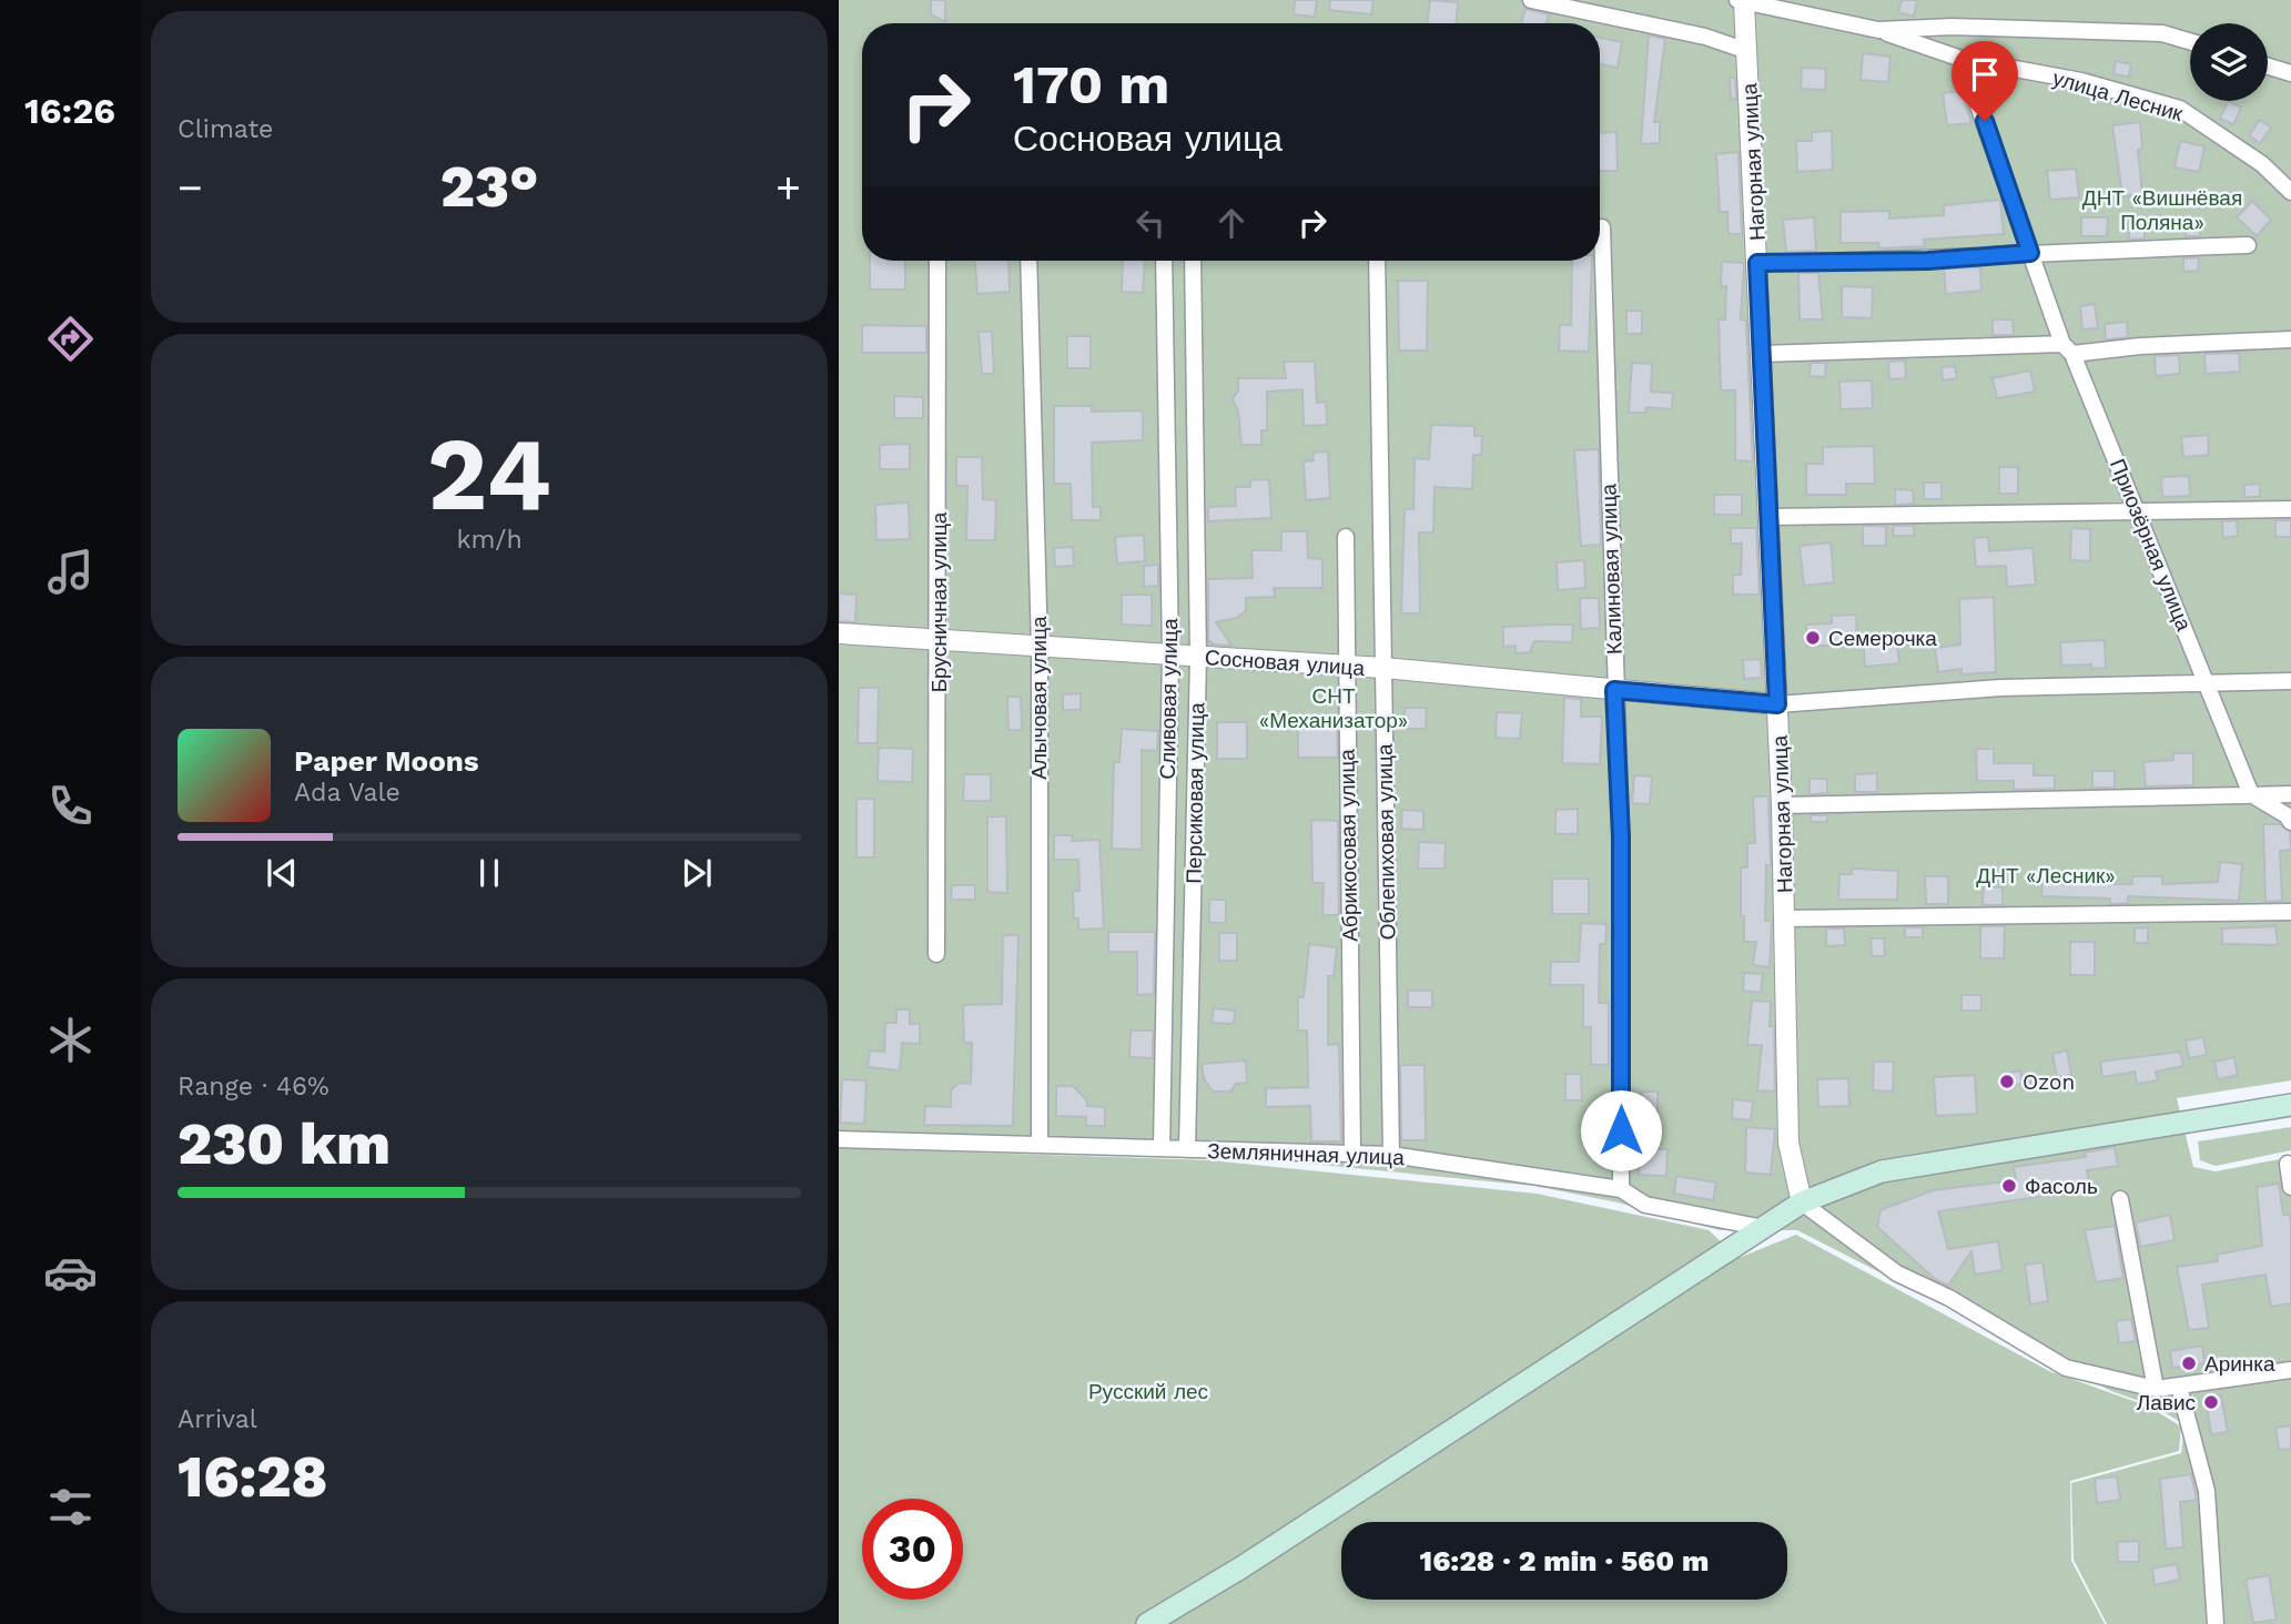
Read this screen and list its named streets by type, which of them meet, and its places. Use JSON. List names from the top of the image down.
{
  "streets": {
    "street": [
      "улица Лесник",
      "Нагорная улица",
      "Приозёрная улица",
      "Калиновая улица",
      "Брусничная улица",
      "Сосновая улица",
      "Алычовая улица",
      "Сливовая улица",
      "Персиковая улица",
      "Облепиховая улица",
      "Абрикосовая улица",
      "Земляничная улица"
    ]
  },
  "crossings": [
    ["улица Лесник", "Приозёрная улица"],
    ["Нагорная улица", "Сосновая улица"],
    ["Калиновая улица", "Сосновая улица"],
    ["Калиновая улица", "Земляничная улица"],
    ["Брусничная улица", "Сосновая улица"],
    ["Сосновая улица", "Алычовая улица"],
    ["Сосновая улица", "Сливовая улица"],
    ["Сосновая улица", "Персиковая улица"],
    ["Сосновая улица", "Облепиховая улица"],
    ["Сосновая улица", "Абрикосовая улица"],
    ["Алычовая улица", "Земляничная улица"],
    ["Сливовая улица", "Земляничная улица"],
    ["Персиковая улица", "Земляничная улица"],
    ["Облепиховая улица", "Земляничная улица"],
    ["Абрикосовая улица", "Земляничная улица"]
  ],
  "parks": [
    "ДНТ «Вишнёвая Поляна»",
    "СНТ «Механизатор»",
    "ДНТ «Лесник»",
    "Русский лес"
  ],
  "places": [
    "Семерочка",
    "Ozon",
    "Фасоль",
    "Аринка",
    "Лавис"
  ],
  "page": {
    "tabs": "16:26",
    "tile": [
      "Climate",
      ["24", "km/h"],
      ["Range · 46%", "230 km"],
      ["Arrival", "16:28"]
    ],
    "turn": ["170 m", "Сосновая улица"],
    "heat": ["−", "23°", "+"],
    "song": ["Paper Moons", "Ada Vale"],
    "limit": "30",
    "trip": "16:28 · 2 min · 560 m"
  }
}
